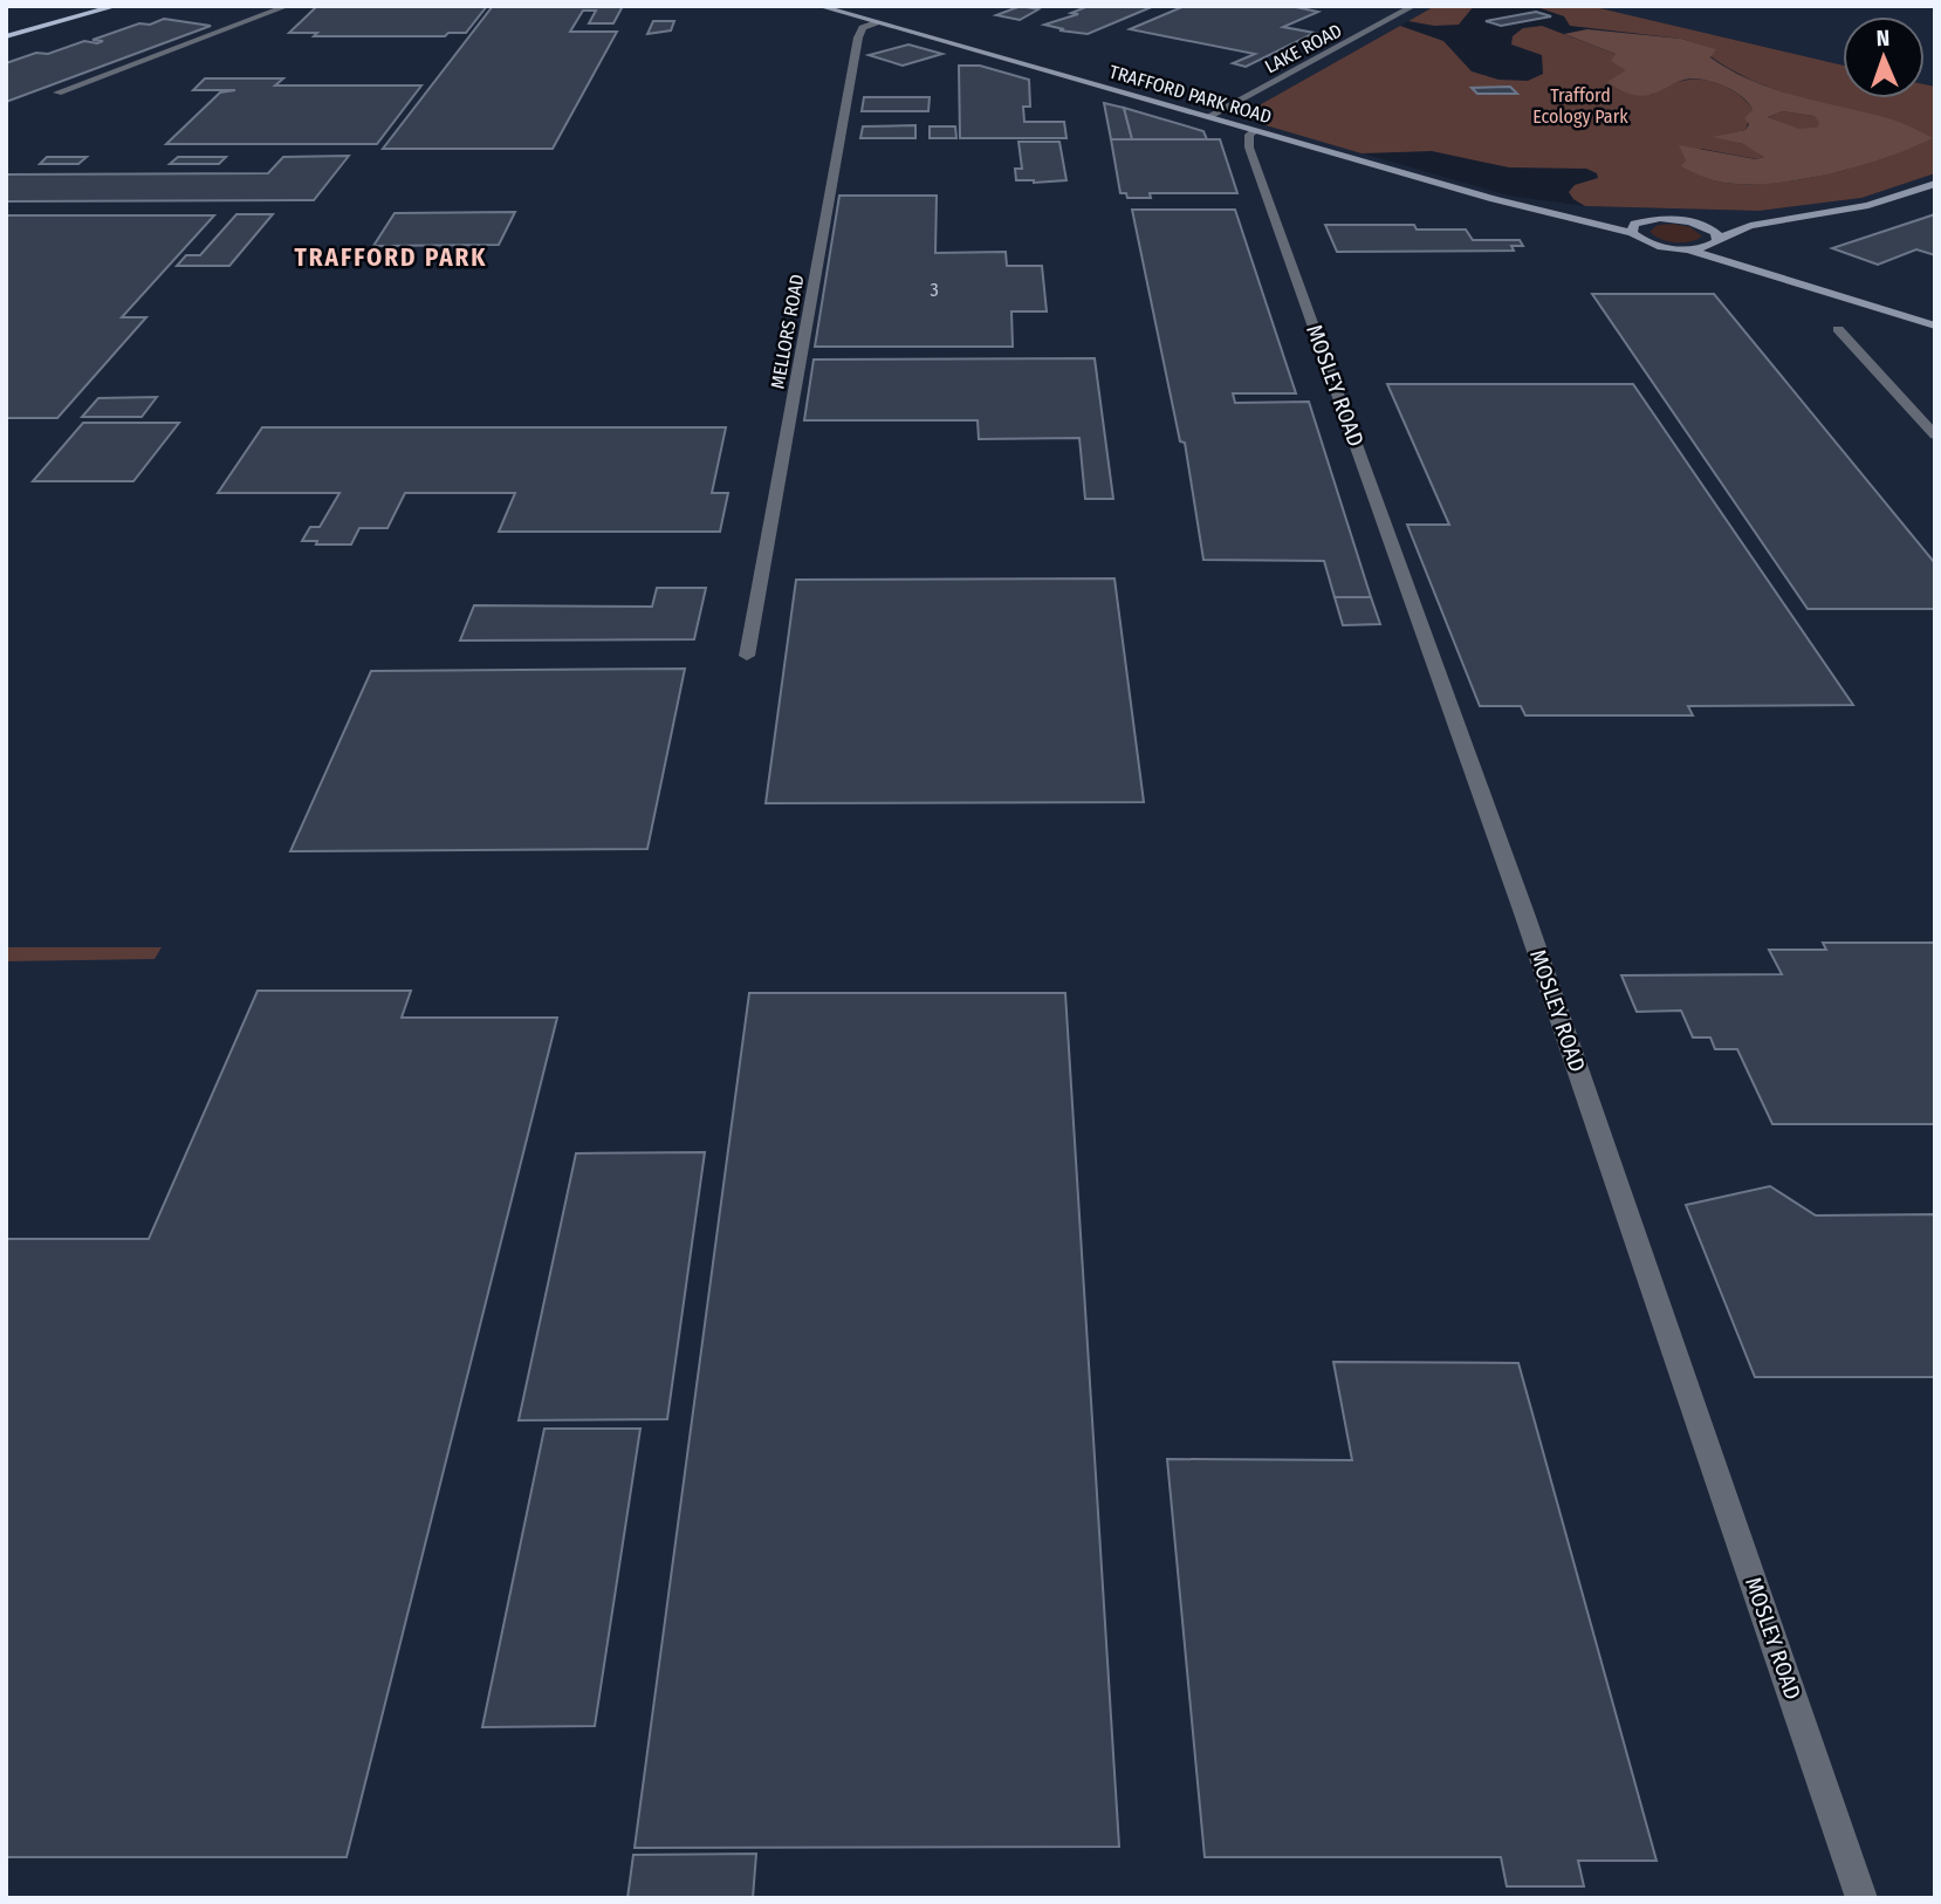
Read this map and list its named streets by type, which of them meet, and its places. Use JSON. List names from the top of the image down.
{
  "streets": {
    "street": [
      "LAKE ROAD",
      "TRAFFORD PARK ROAD",
      "MELLORS ROAD",
      "MOSLEY ROAD"
    ]
  },
  "crossings": [
    ["LAKE ROAD", "TRAFFORD PARK ROAD"],
    ["TRAFFORD PARK ROAD", "MELLORS ROAD"],
    ["TRAFFORD PARK ROAD", "MOSLEY ROAD"]
  ],
  "districts": ["TRAFFORD PARK"],
  "parks": ["Trafford Ecology Park"],
  "house_numbers": ["3"],
  "north": "top"
}
